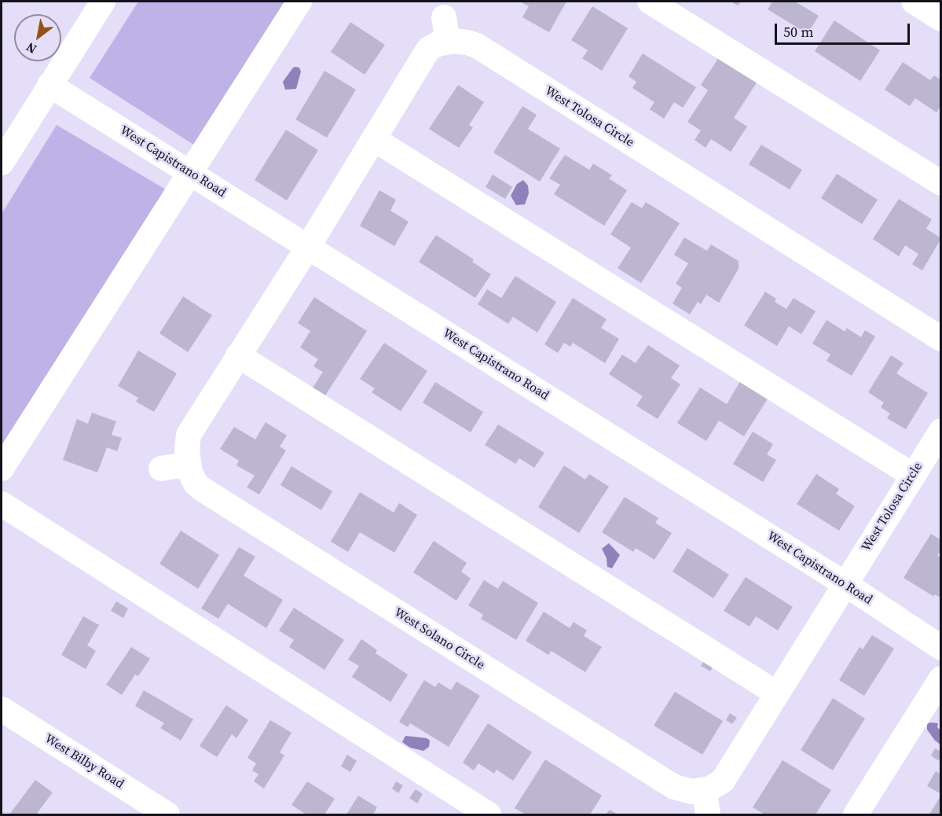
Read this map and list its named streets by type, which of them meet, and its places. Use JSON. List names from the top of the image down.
{
  "streets": {
    "street": [
      "West Tolosa Circle",
      "West Capistrano Road",
      "West Solano Circle",
      "West Bilby Road"
    ]
  },
  "crossings": [
    ["West Tolosa Circle", "West Capistrano Road"],
    ["West Capistrano Road", "West Solano Circle"]
  ],
  "scale_bar": "50 m",
  "north": "bottom left"
}
